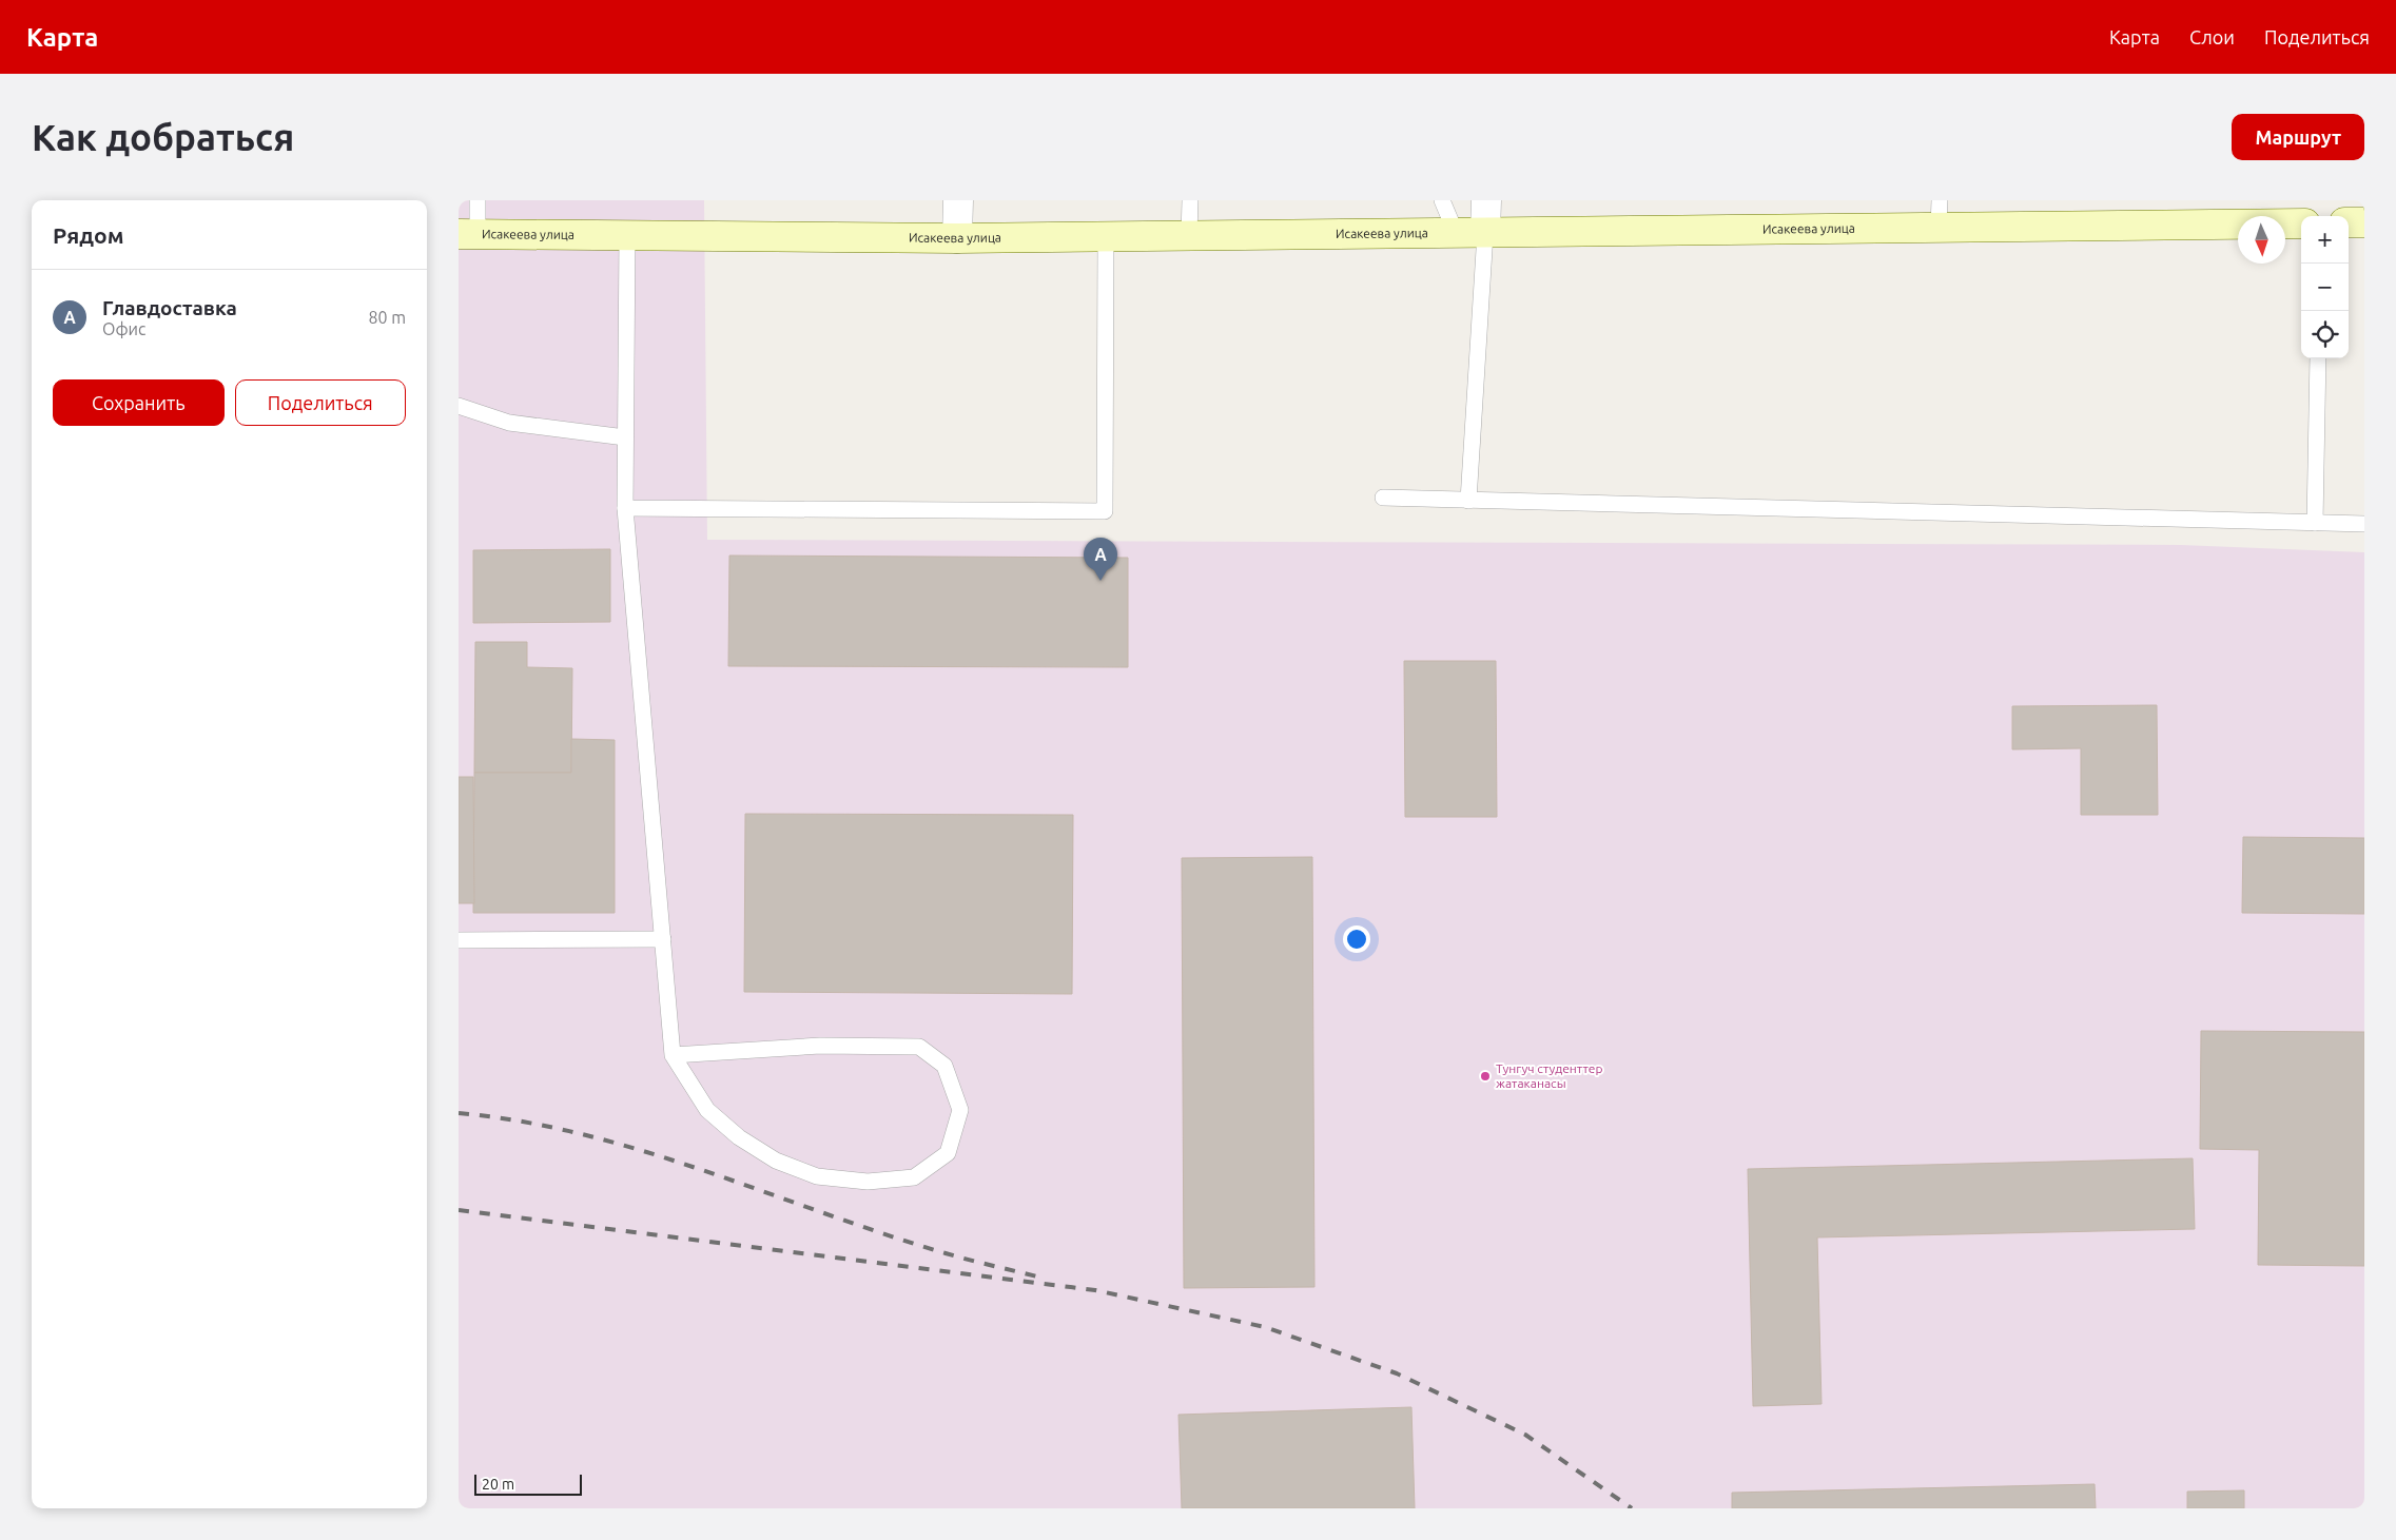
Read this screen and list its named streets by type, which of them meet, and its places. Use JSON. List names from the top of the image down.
{
  "streets": {
    "street": ["Исакеева улица"]
  },
  "places": ["Тунгуч студенттер жатаканасы"],
  "scale_bar": "20 m",
  "north": "bottom",
  "page": {
    "header": "Карта",
    "nav": ["Карта", "Слои", "Поделиться"],
    "buttons": [
      "Маршрут",
      ["Сохранить", "Поделиться"]
    ],
    "title": "Как добраться",
    "heading": "Рядом",
    "map_buttons": ["+", "−"],
    "list": [
      {
        "mark": "A",
        "name": "Главдоставка",
        "note": "Офис",
        "value": "80 m"
      }
    ],
    "pins": "A",
    "scale": "20 m"
  }
}
